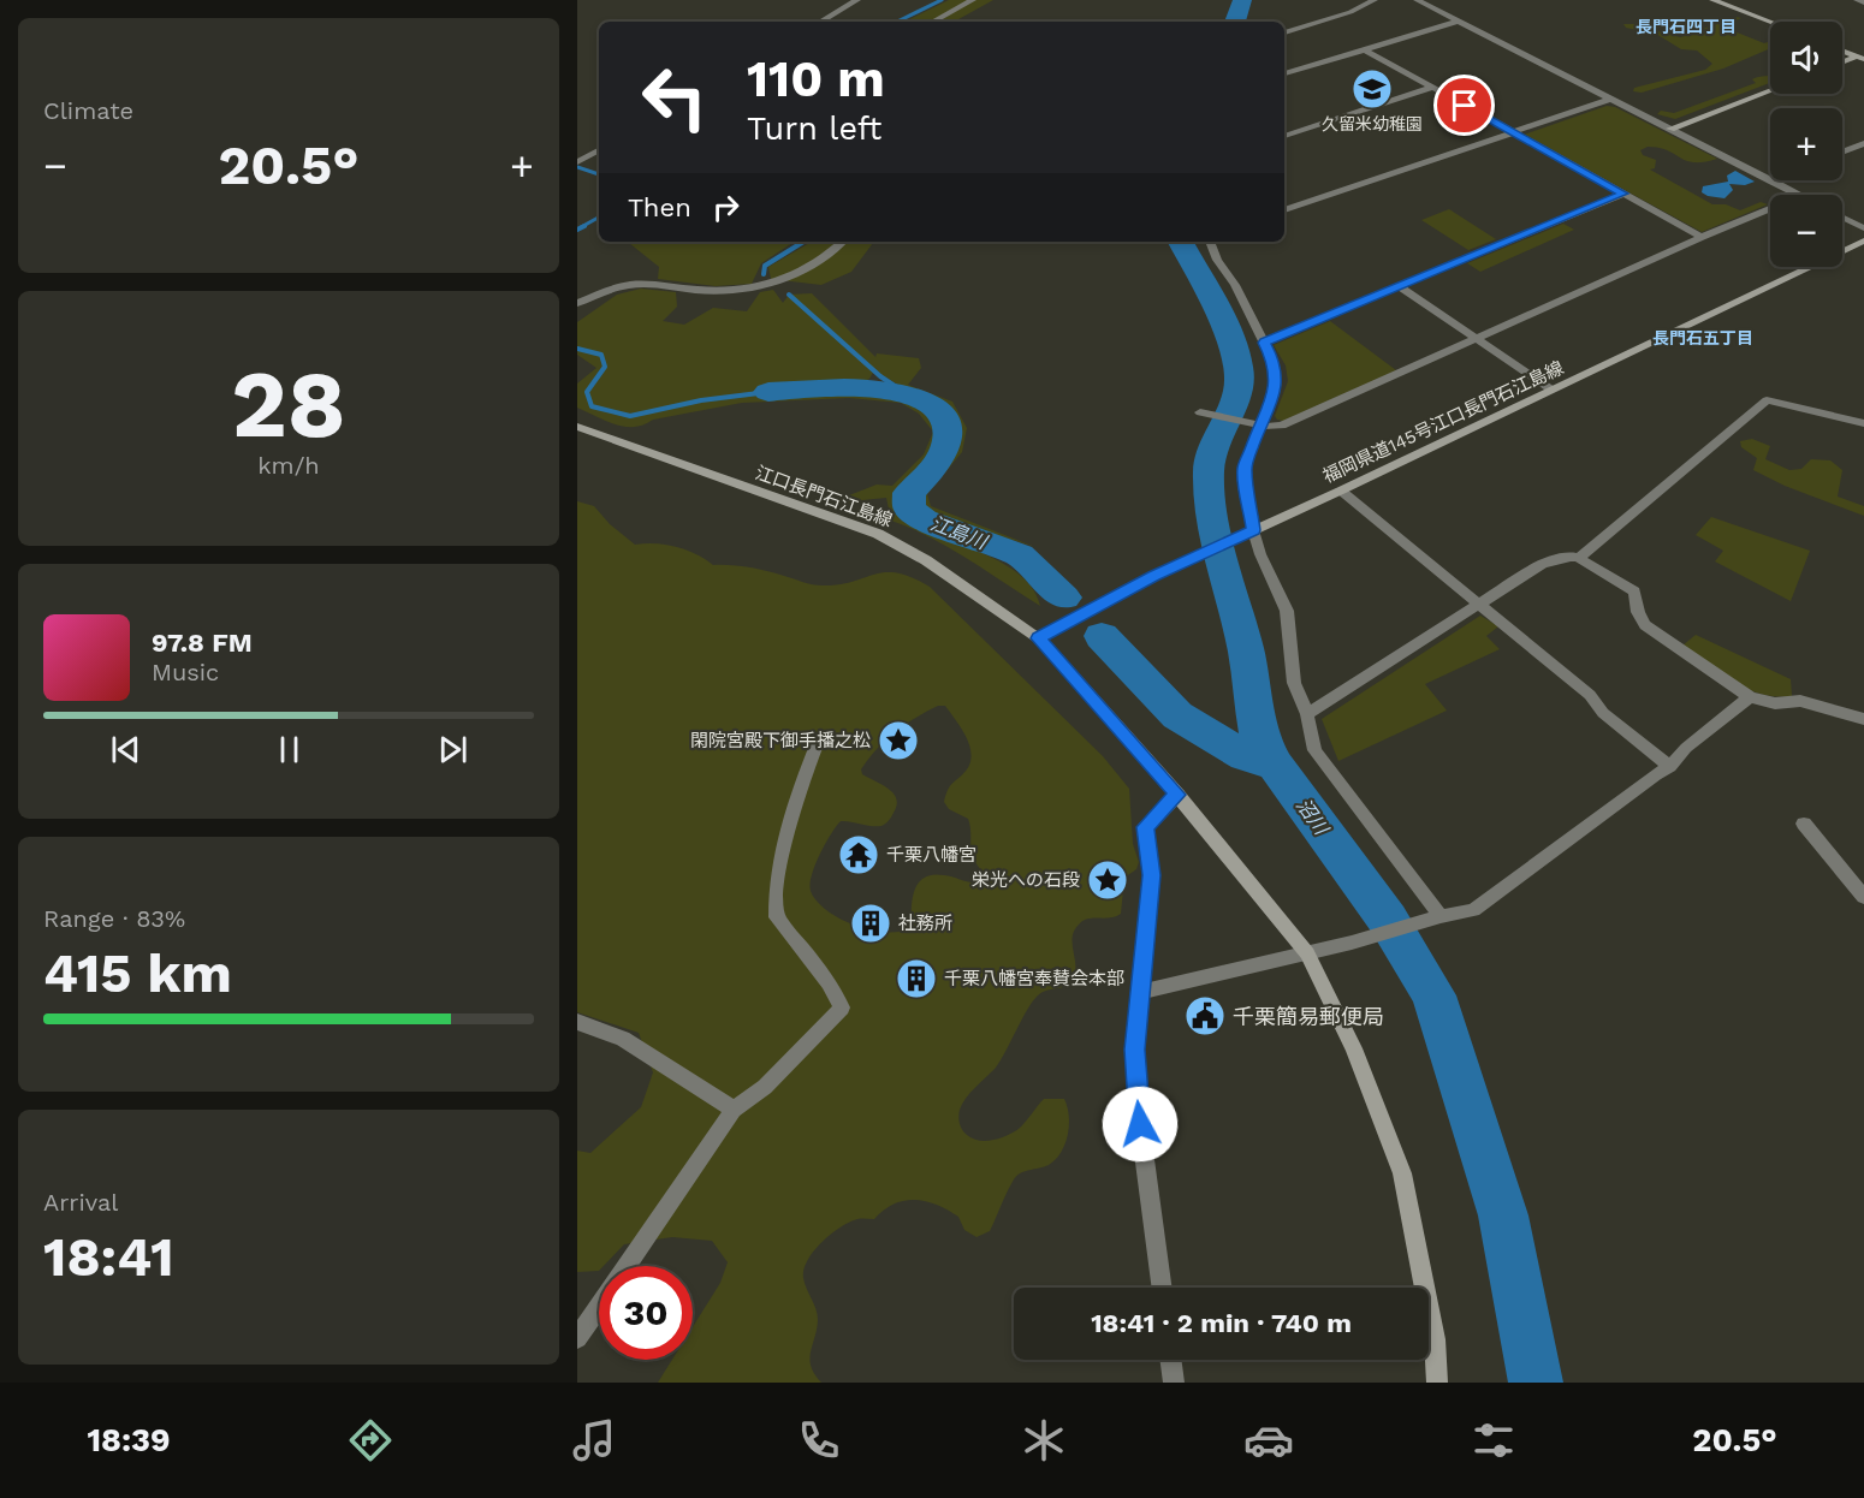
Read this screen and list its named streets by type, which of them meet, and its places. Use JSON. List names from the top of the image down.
{
  "streets": {
    "main road": ["福岡県道145号江口長門石江島線", "江口長門石江島線"]
  },
  "crossings": [
    ["福岡県道145号江口長門石江島線", "江口長門石江島線"]
  ],
  "districts": ["長門石四丁目", "長門石五丁目"],
  "water": ["江島川", "沼川"],
  "places": {
    "school or university": ["久留米幼稚園"],
    "place": ["閑院宮殿下御手播之松", "栄光への石段"],
    "temple": ["千栗八幡宮"],
    "building": ["社務所", "千栗八幡宮奉賛会本部"],
    "public building": ["千栗簡易郵便局"]
  },
  "page": {
    "tile": [
      "Climate",
      ["28", "km/h"],
      ["Range · 83%", "415 km"],
      ["Arrival", "18:41"]
    ],
    "map_buttons": ["+", "−"],
    "turn": ["110 m", "Turn left"],
    "heat": ["−", "20.5°", "+"],
    "then": "Then",
    "song": ["97.8 FM", "Music"],
    "limit": "30",
    "trip": "18:41 · 2 min · 740 m",
    "tabs": ["18:39", "20.5°"]
  }
}
